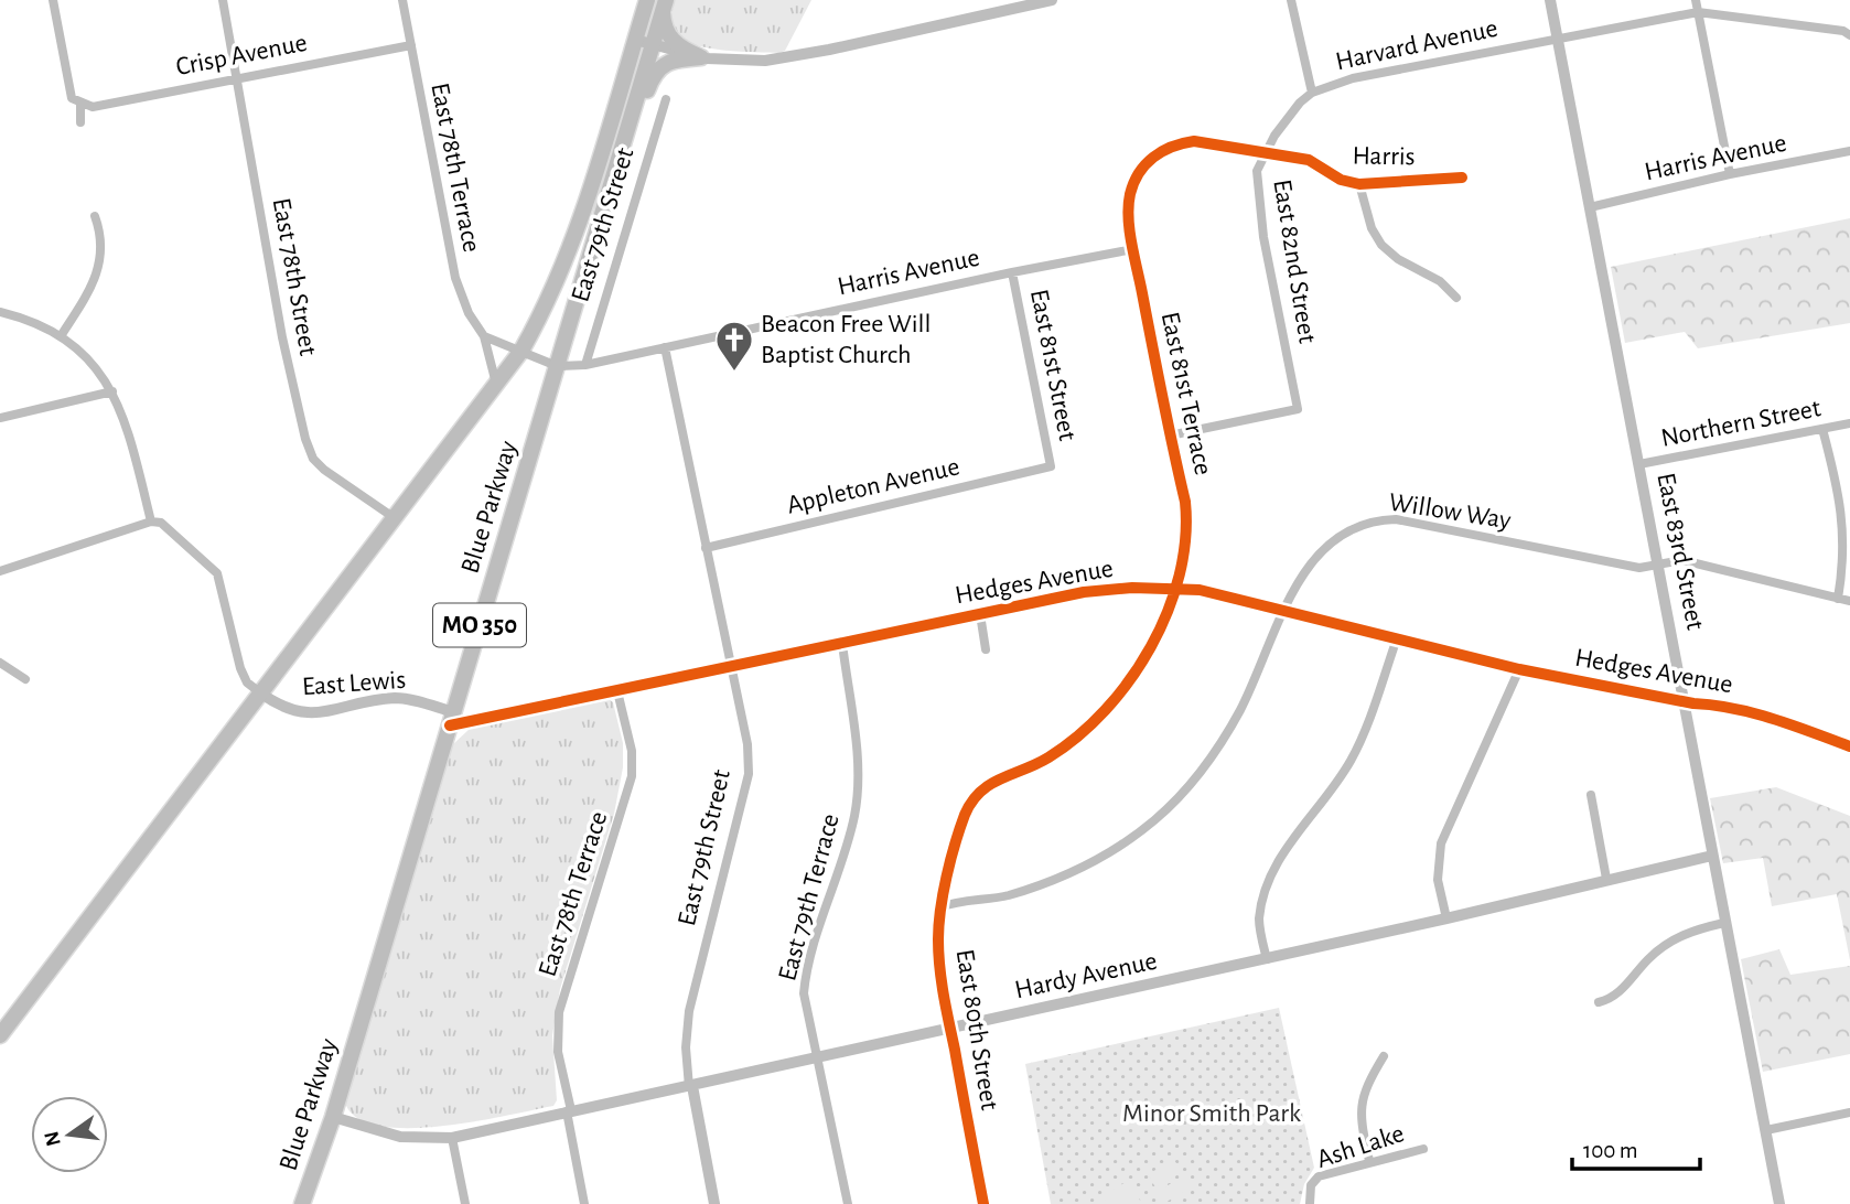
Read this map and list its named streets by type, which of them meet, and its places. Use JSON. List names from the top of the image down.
{
  "streets": {
    "highway": ["Blue Parkway", "MO 350"],
    "street": [
      "Harvard Avenue",
      "Crisp Avenue",
      "Harris",
      "Harris Avenue",
      "East 78th Terrace",
      "East 79th Street",
      "East 82nd Street",
      "East 78th Street",
      "East 81st Street",
      "East 81st Terrace",
      "Northern Street",
      "Appleton Avenue",
      "Willow Way",
      "East 83rd Street",
      "Hedges Avenue",
      "East Lewis",
      "East 79th Terrace",
      "Hardy Avenue",
      "East 80th Street",
      "Ash Lake"
    ]
  },
  "crossings": [
    ["Harvard Avenue", "East 82nd Street"],
    ["Harvard Avenue", "East 83rd Street"],
    ["Crisp Avenue", "East 78th Terrace"],
    ["Crisp Avenue", "East 78th Street"],
    ["Harris", "East 82nd Street"],
    ["Harris", "East 81st Terrace"],
    ["Harris Avenue", "East 79th Street"],
    ["Harris Avenue", "East 81st Street"],
    ["Harris Avenue", "East 81st Terrace"],
    ["Harris Avenue", "Blue Parkway"],
    ["Harris Avenue", "East 83rd Street"],
    ["East 78th Terrace", "Blue Parkway"],
    ["East 78th Terrace", "Hedges Avenue"],
    ["East 78th Terrace", "Hardy Avenue"],
    ["East 79th Street", "Appleton Avenue"],
    ["East 79th Street", "Hedges Avenue"],
    ["East 79th Street", "Hardy Avenue"],
    ["East 82nd Street", "East 81st Terrace"],
    ["East 78th Street", "Blue Parkway"],
    ["East 81st Street", "Appleton Avenue"],
    ["East 81st Terrace", "Hedges Avenue"],
    ["East 81st Terrace", "East 80th Street"],
    ["Northern Street", "East 83rd Street"],
    ["Blue Parkway", "Hedges Avenue"],
    ["Blue Parkway", "East Lewis"],
    ["Blue Parkway", "Hardy Avenue"],
    ["Willow Way", "East 83rd Street"],
    ["Willow Way", "Hedges Avenue"],
    ["Willow Way", "East 80th Street"],
    ["East 83rd Street", "Hedges Avenue"],
    ["East 83rd Street", "Hardy Avenue"],
    ["Hedges Avenue", "East Lewis"],
    ["Hedges Avenue", "East 79th Terrace"],
    ["Hedges Avenue", "East 80th Street"],
    ["East 79th Terrace", "Hardy Avenue"],
    ["Hardy Avenue", "East 80th Street"]
  ],
  "parks": ["Minor Smith Park"],
  "places": {
    "church": ["Beacon Free Will Baptist Church"]
  },
  "scale_bar": "100 m",
  "north": "left"
}
